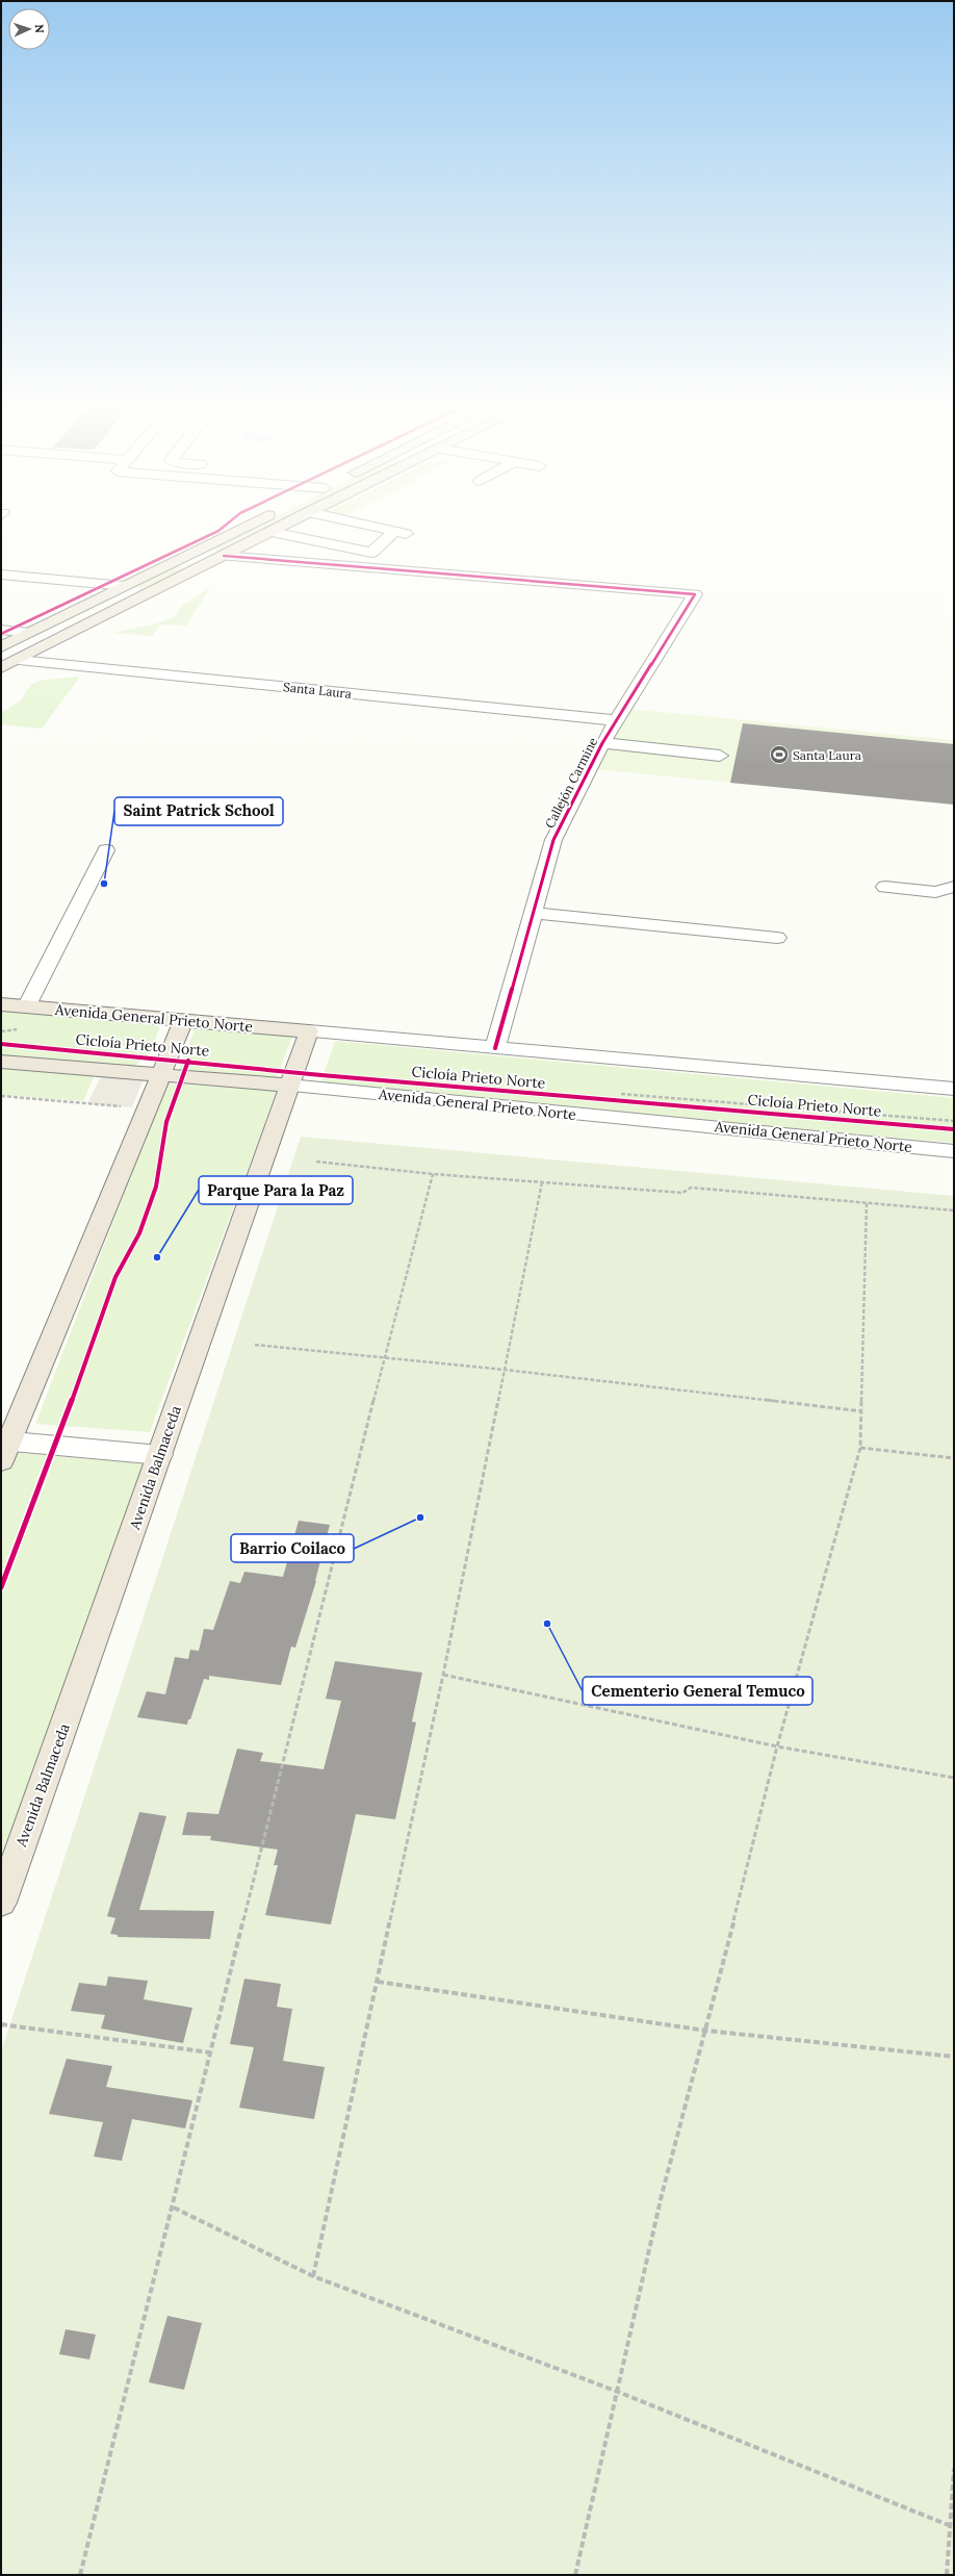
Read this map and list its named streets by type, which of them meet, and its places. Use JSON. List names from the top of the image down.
{
  "streets": {
    "main road": ["Avenida General Prieto Norte", "Avenida Balmaceda"],
    "street": ["Santa Laura", "Callejón Carmine"],
    "cycle path": ["Cicloía Prieto Norte"]
  },
  "crossings": [
    ["Santa Laura", "Callejón Carmine"],
    ["Callejón Carmine", "Avenida General Prieto Norte"],
    ["Avenida General Prieto Norte", "Avenida Balmaceda"]
  ],
  "places": {
    "sports": ["Santa Laura"],
    "other": [
      "Saint Patrick School",
      "Parque Para la Paz",
      "Barrio Coilaco",
      "Cementerio General Temuco"
    ]
  },
  "north": "right"
}
